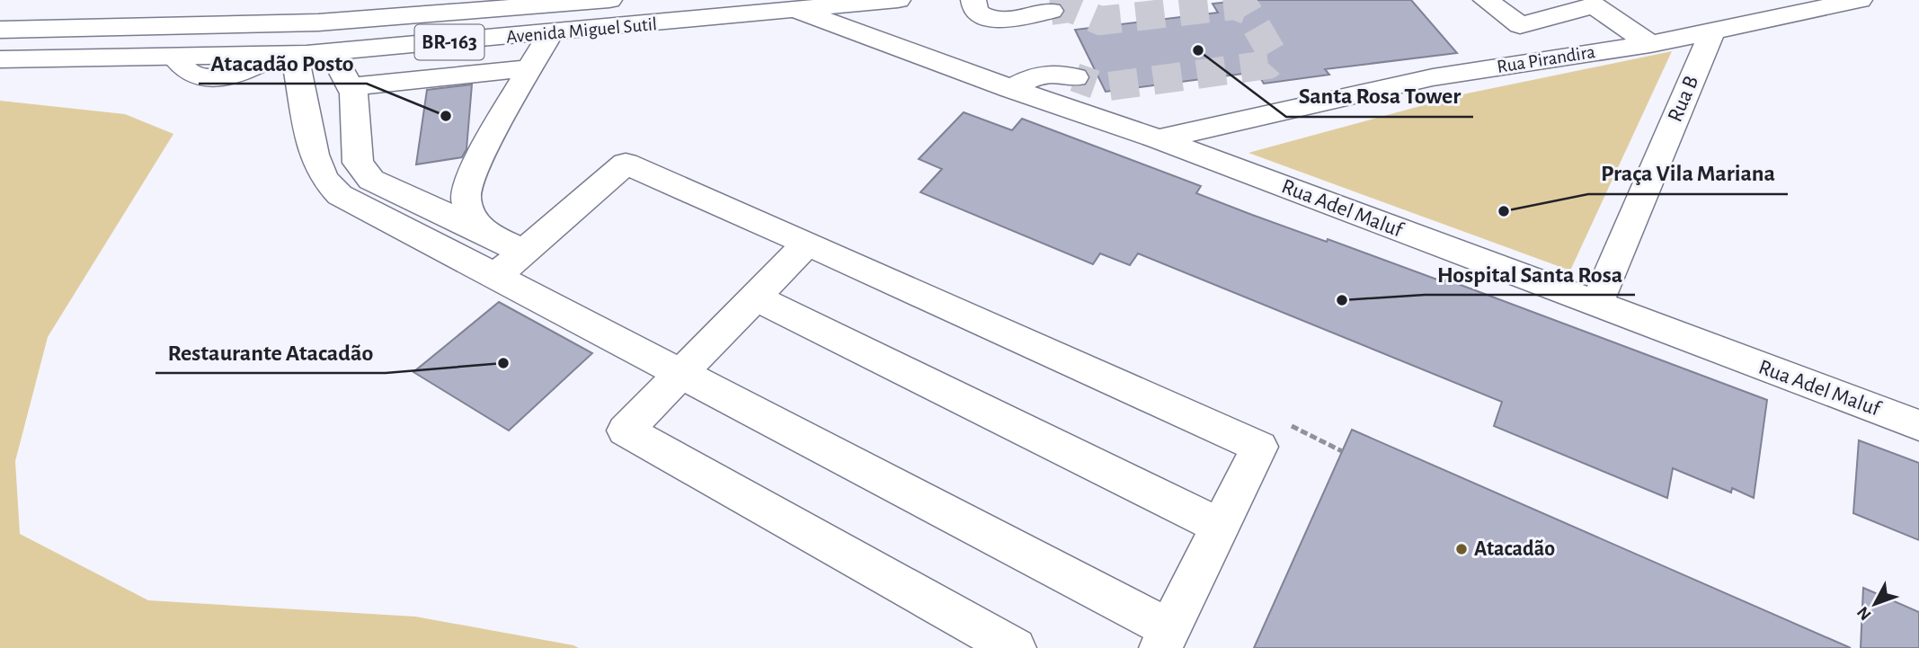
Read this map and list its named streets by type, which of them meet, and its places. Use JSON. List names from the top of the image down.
{
  "streets": {
    "main road": [
      "Avenida Miguel Sutil",
      "BR-163",
      "Rua Pirandira",
      "Rua B",
      "Rua Adel Maluf"
    ]
  },
  "crossings": [
    ["Avenida Miguel Sutil", "Rua Adel Maluf"],
    ["Rua Pirandira", "Rua B"],
    ["Rua Pirandira", "Rua Adel Maluf"],
    ["Rua B", "Rua Adel Maluf"]
  ],
  "places": [
    "Santa Rosa Tower",
    "Atacadão Posto",
    "Praça Vila Mariana",
    "Hospital Santa Rosa",
    "Restaurante Atacadão",
    "Atacadão"
  ],
  "north": "bottom left"
}
